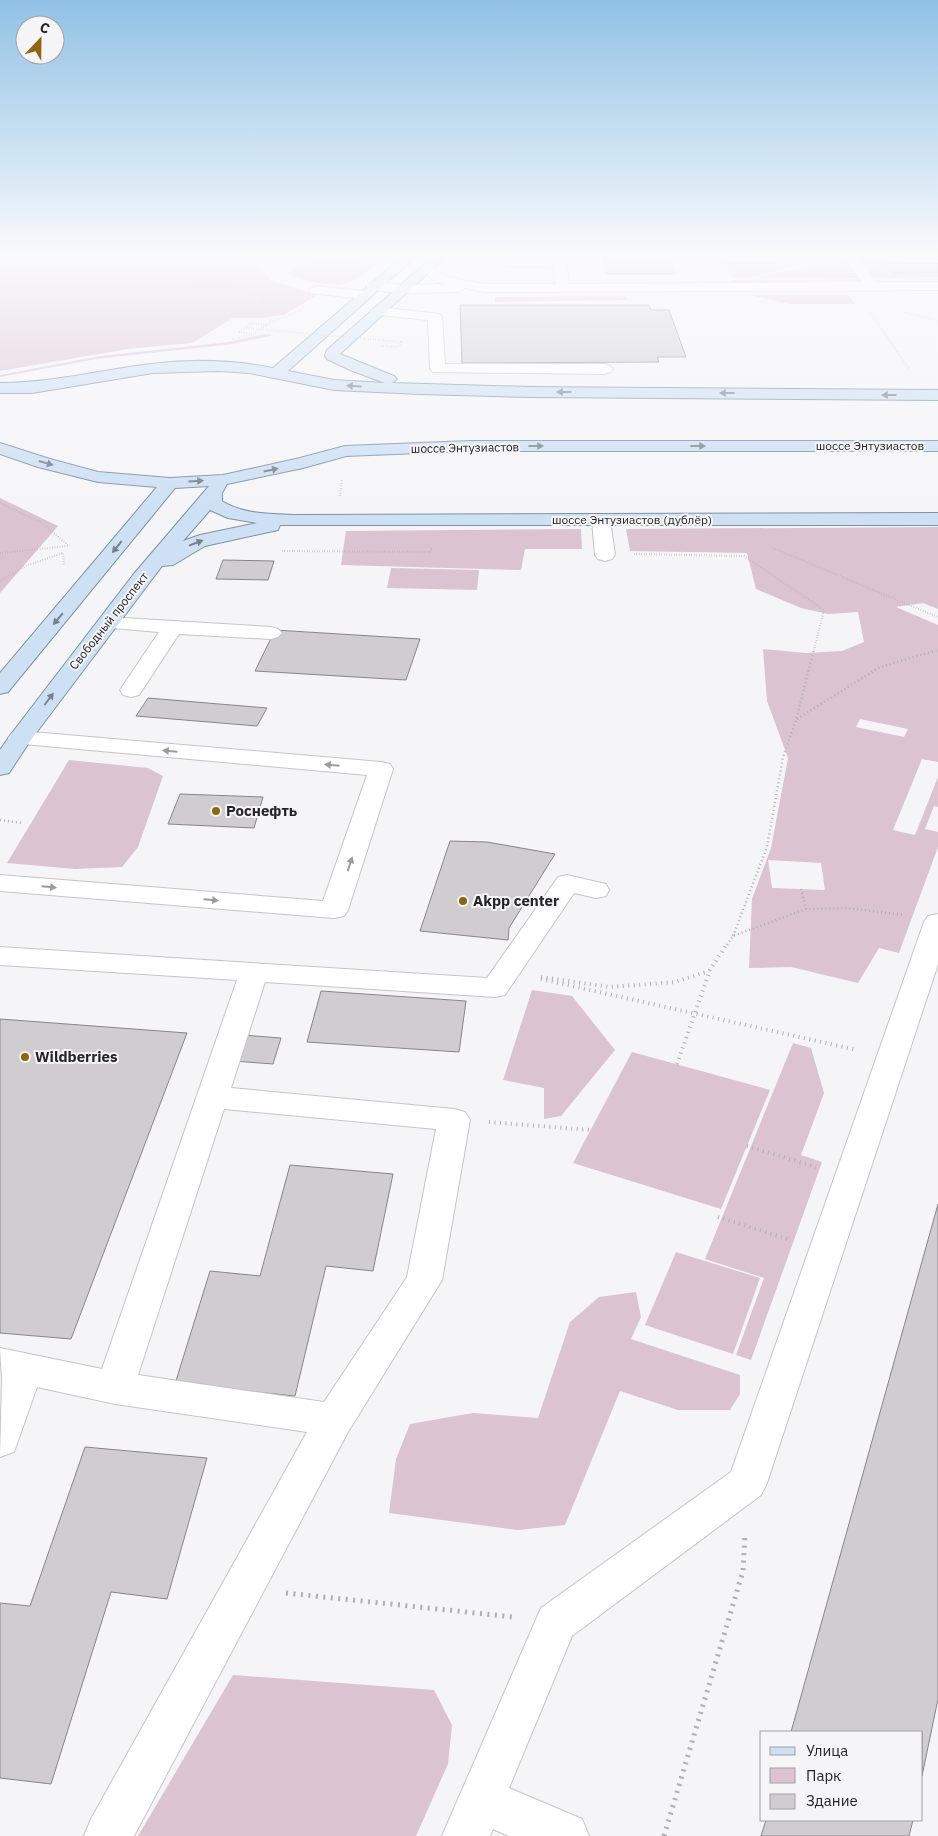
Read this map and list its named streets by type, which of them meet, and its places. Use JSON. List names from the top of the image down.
{
  "streets": {
    "main road": ["шоссе Энтузиастов", "шоссе Энтузиастов (дублёр)", "Свободный проспект"]
  },
  "crossings": [
    ["шоссе Энтузиастов", "шоссе Энтузиастов (дублёр)"],
    ["шоссе Энтузиастов", "Свободный проспект"],
    ["шоссе Энтузиастов (дублёр)", "Свободный проспект"]
  ],
  "places": ["Роснефть", "Akpp center", "Wildberries"],
  "legend": ["Улица", "Парк", "Здание"],
  "north": "top"
}
